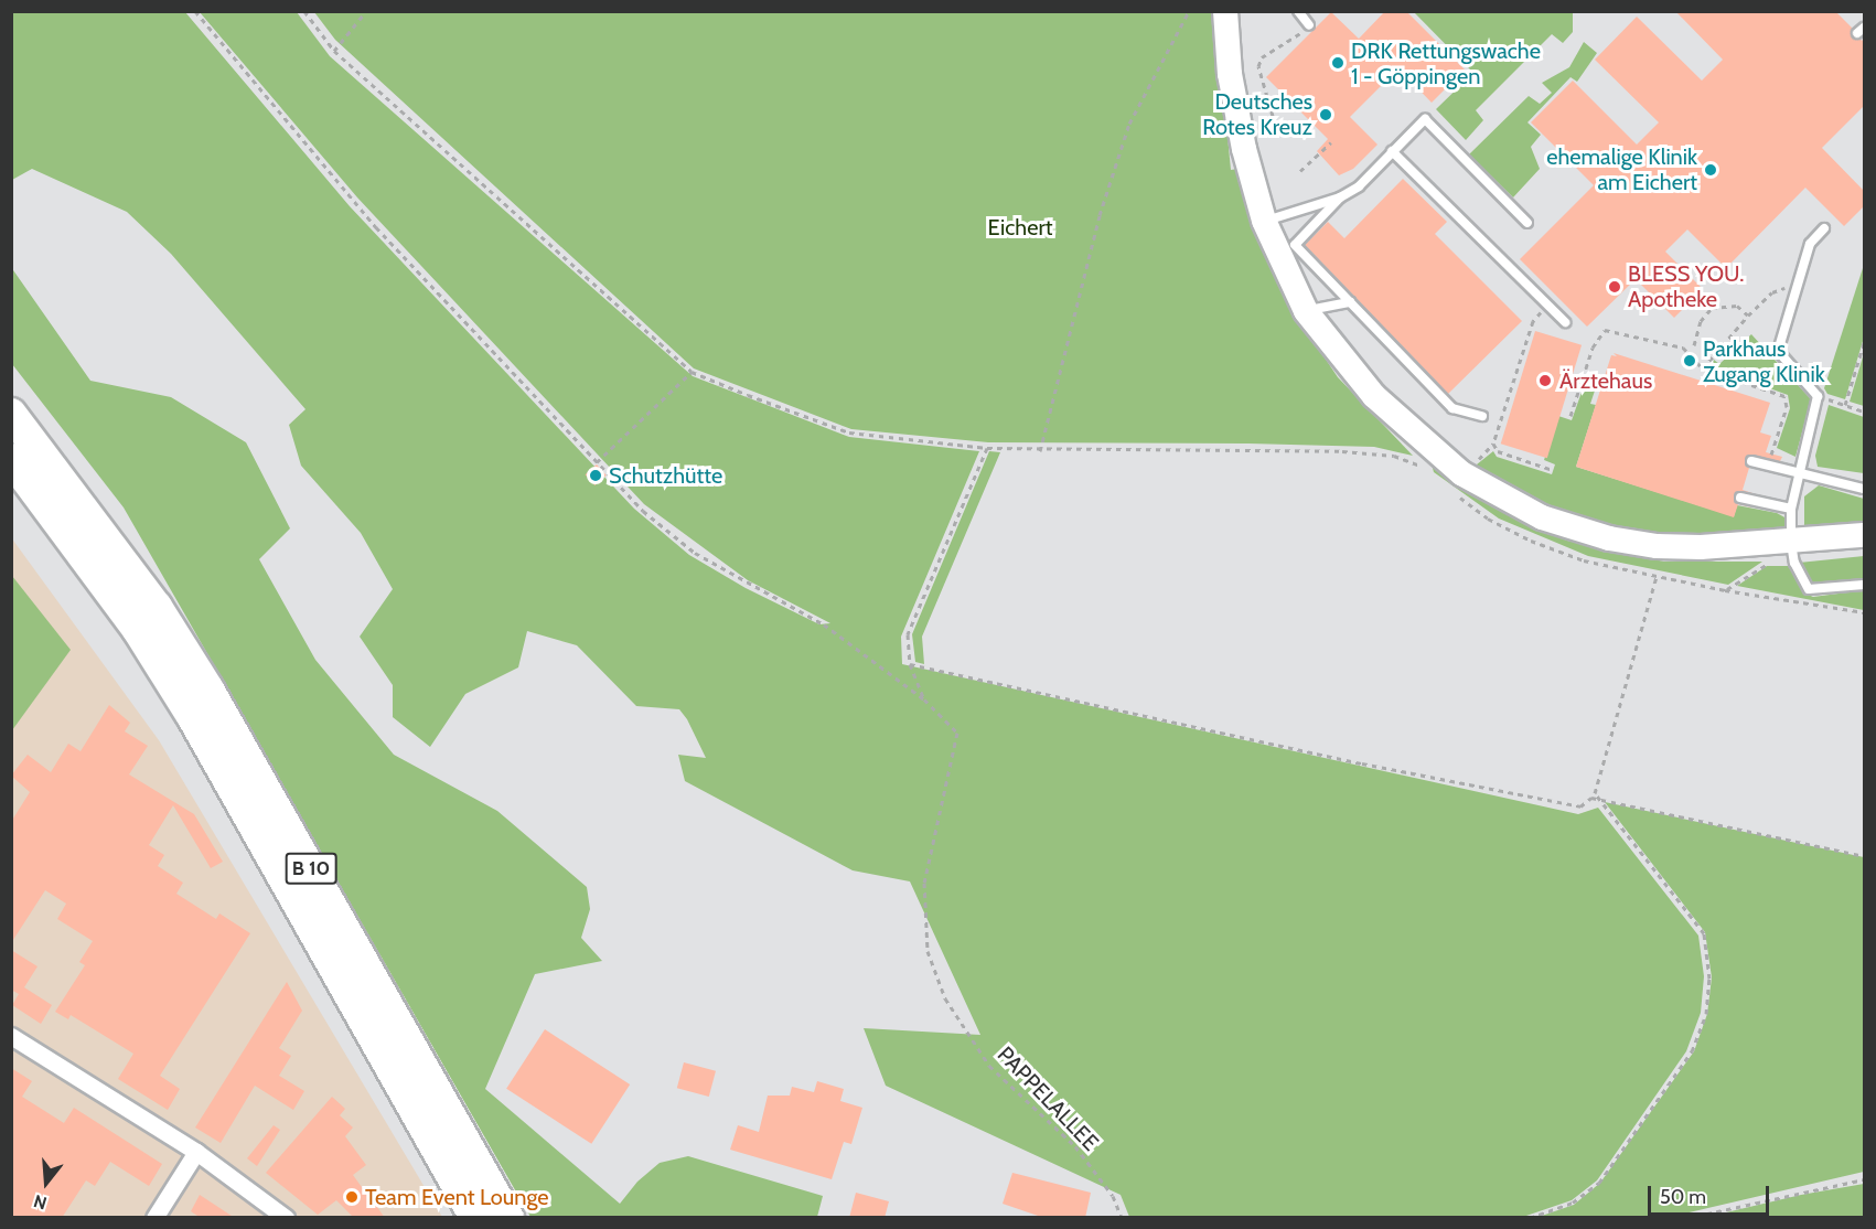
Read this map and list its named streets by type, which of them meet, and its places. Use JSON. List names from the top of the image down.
{
  "streets": {
    "highway": ["B 10"],
    "path": ["PAPPELALLEE"]
  },
  "parks": ["Eichert"],
  "places": [
    "DRK Rettungswache 1 - Göppingen",
    "Deutsches Rotes Kreuz",
    "ehemalige Klinik am Eichert",
    "BLESS YOU. Apotheke",
    "Parkhaus Zugang Klinik",
    "Ärztehaus",
    "Schutzhütte",
    "Team Event Lounge"
  ],
  "scale_bar": "50 m",
  "north": "bottom"
}
